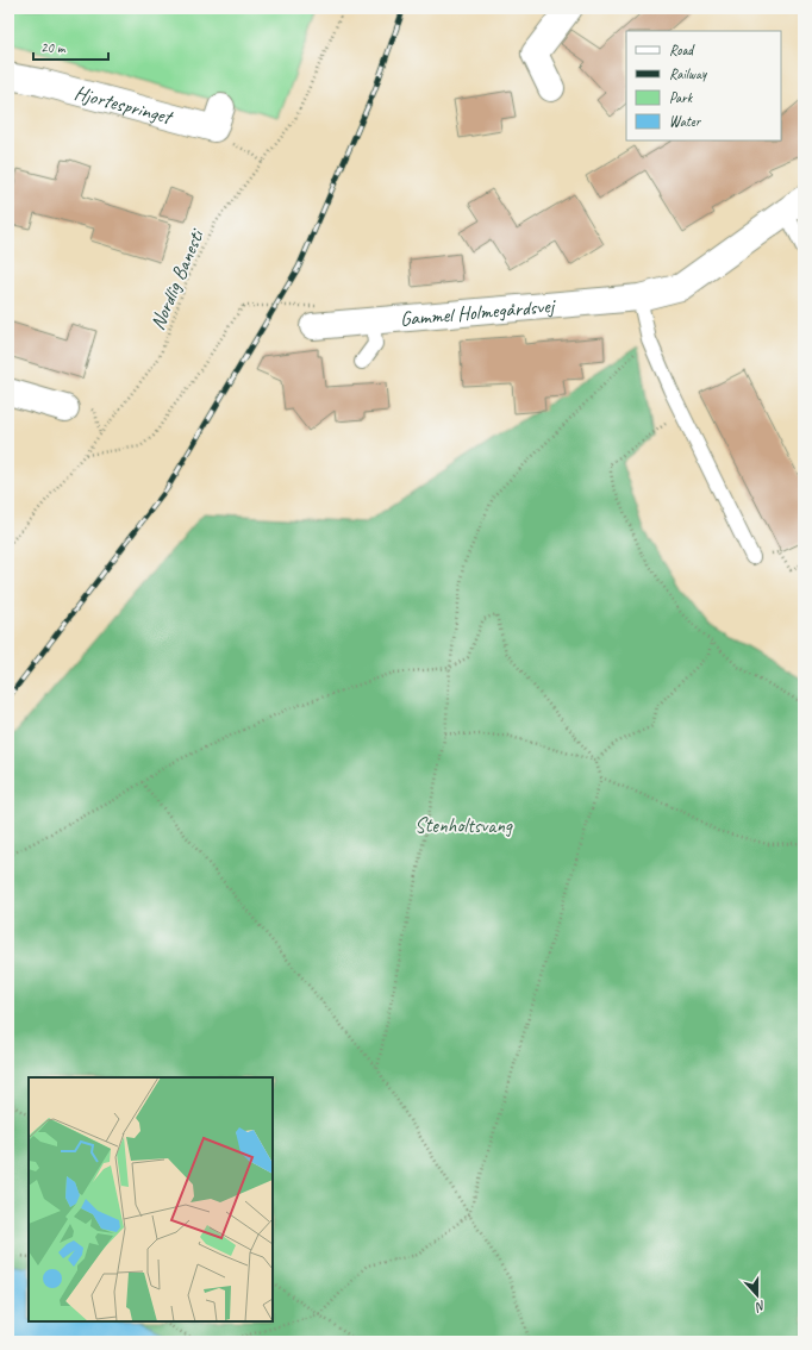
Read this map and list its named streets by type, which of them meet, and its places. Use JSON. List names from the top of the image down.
{
  "streets": {
    "street": ["Hjortespringet", "Gammel Holmegårdsvej"],
    "path": ["Nordlig Banesti"]
  },
  "parks": ["Stenholtsvang"],
  "legend": [
    "Road",
    "Railway",
    "Park",
    "Water"
  ],
  "scale_bar": "20 m",
  "north": "bottom"
}
